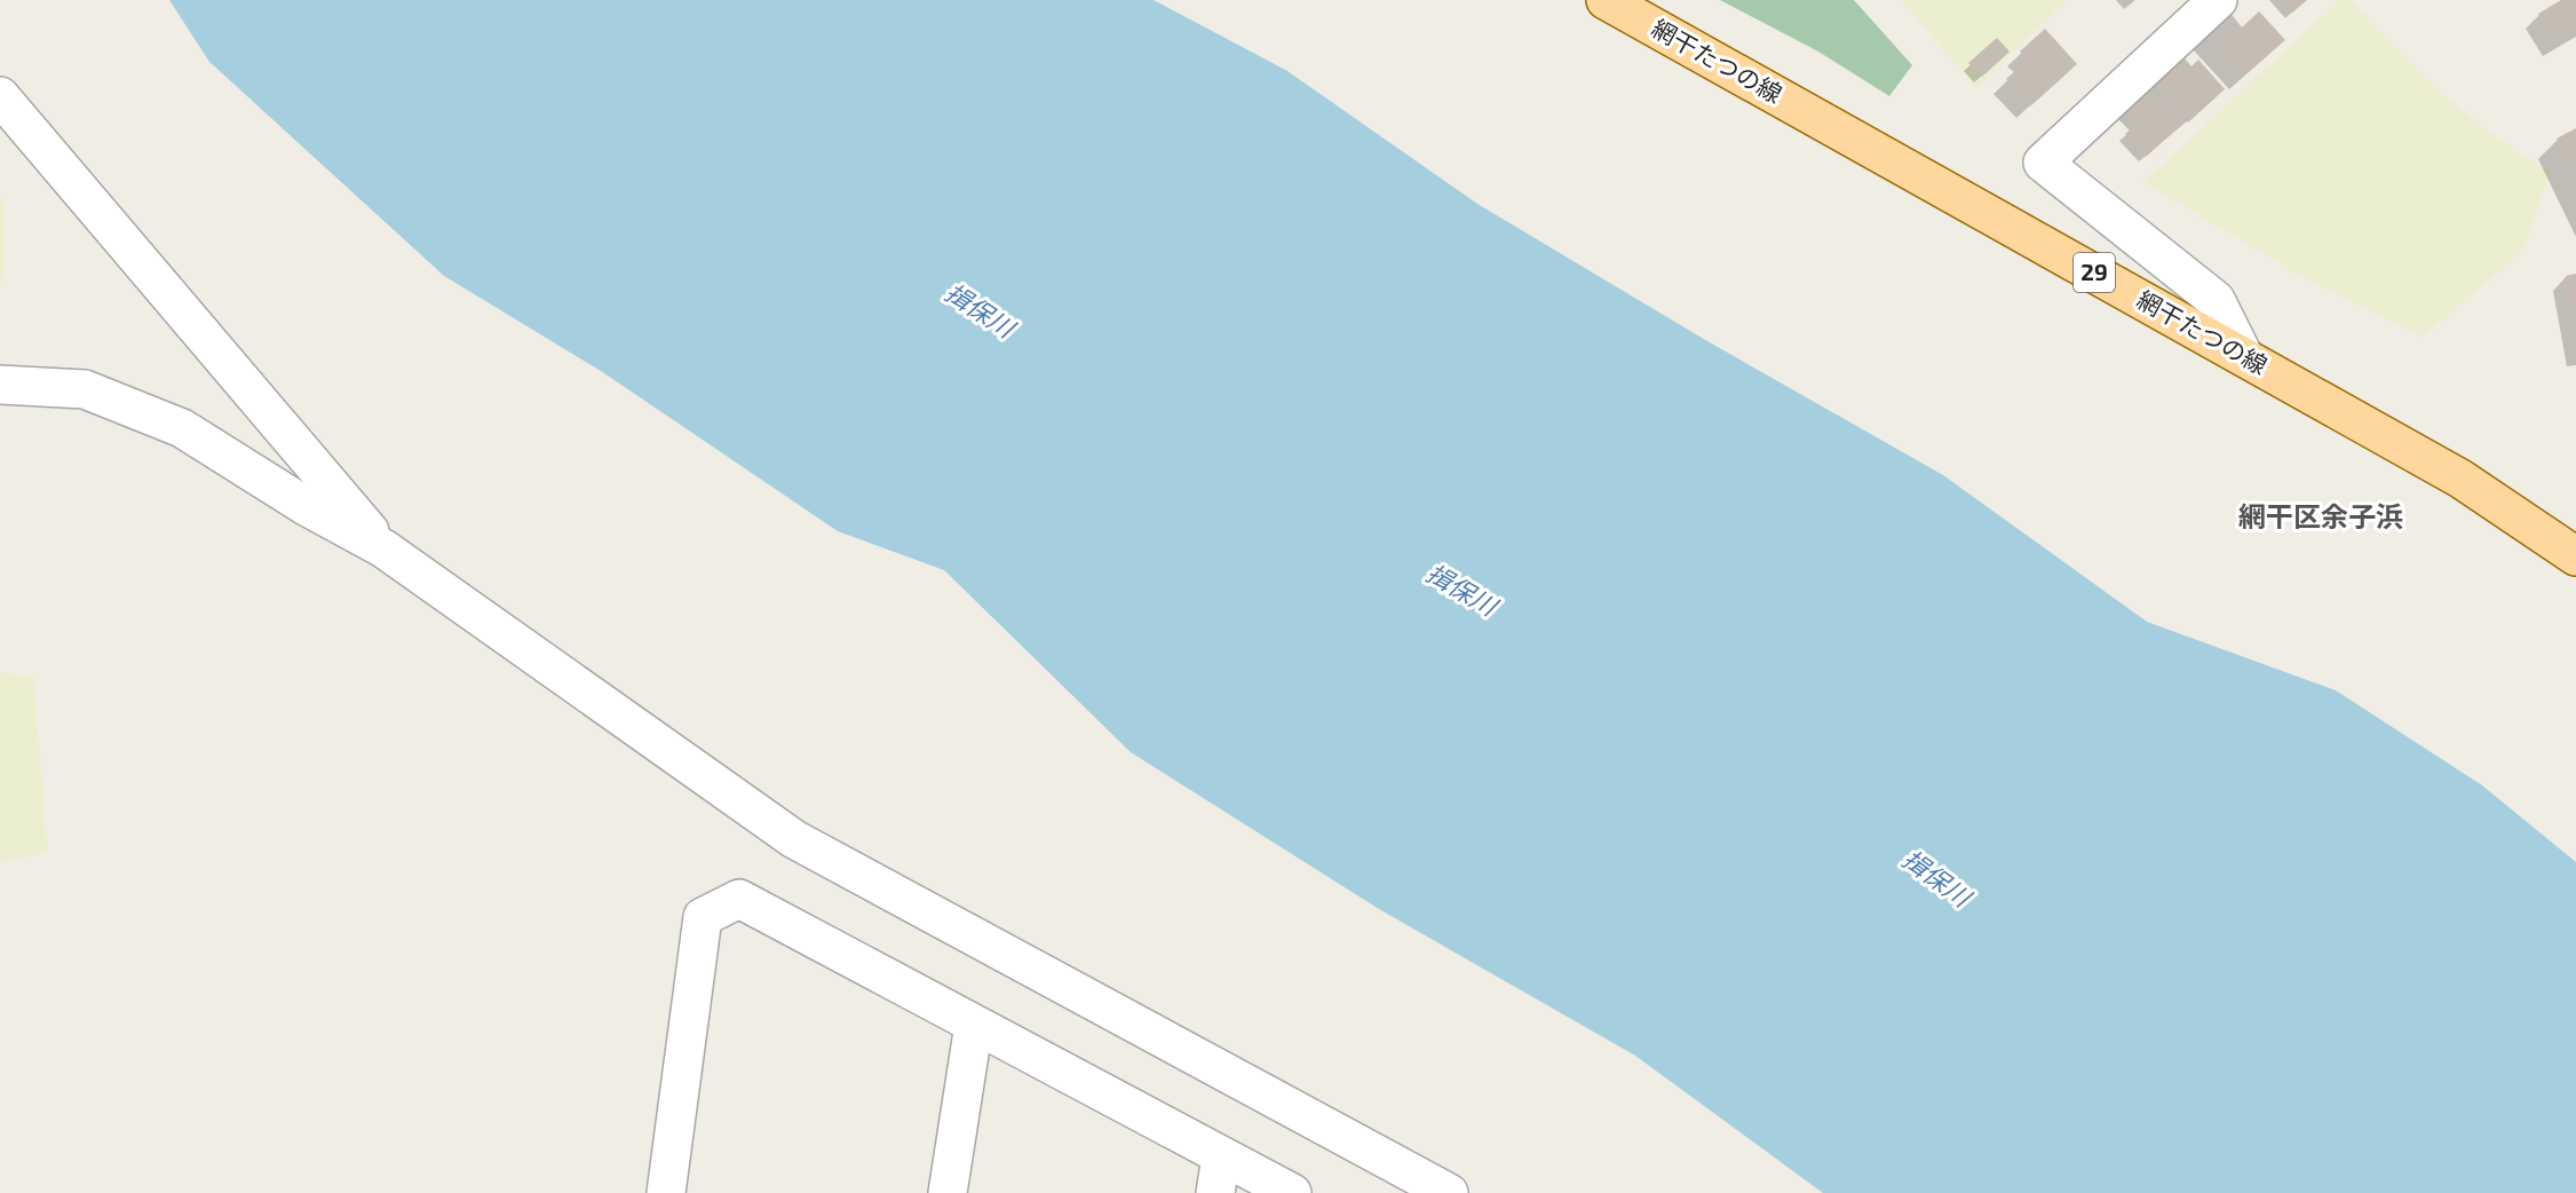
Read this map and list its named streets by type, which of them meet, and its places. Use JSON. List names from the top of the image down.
{
  "streets": {
    "main road": ["網干たつの線", "29"]
  },
  "districts": ["網干区余子浜"],
  "water": ["揖保川"]
}
